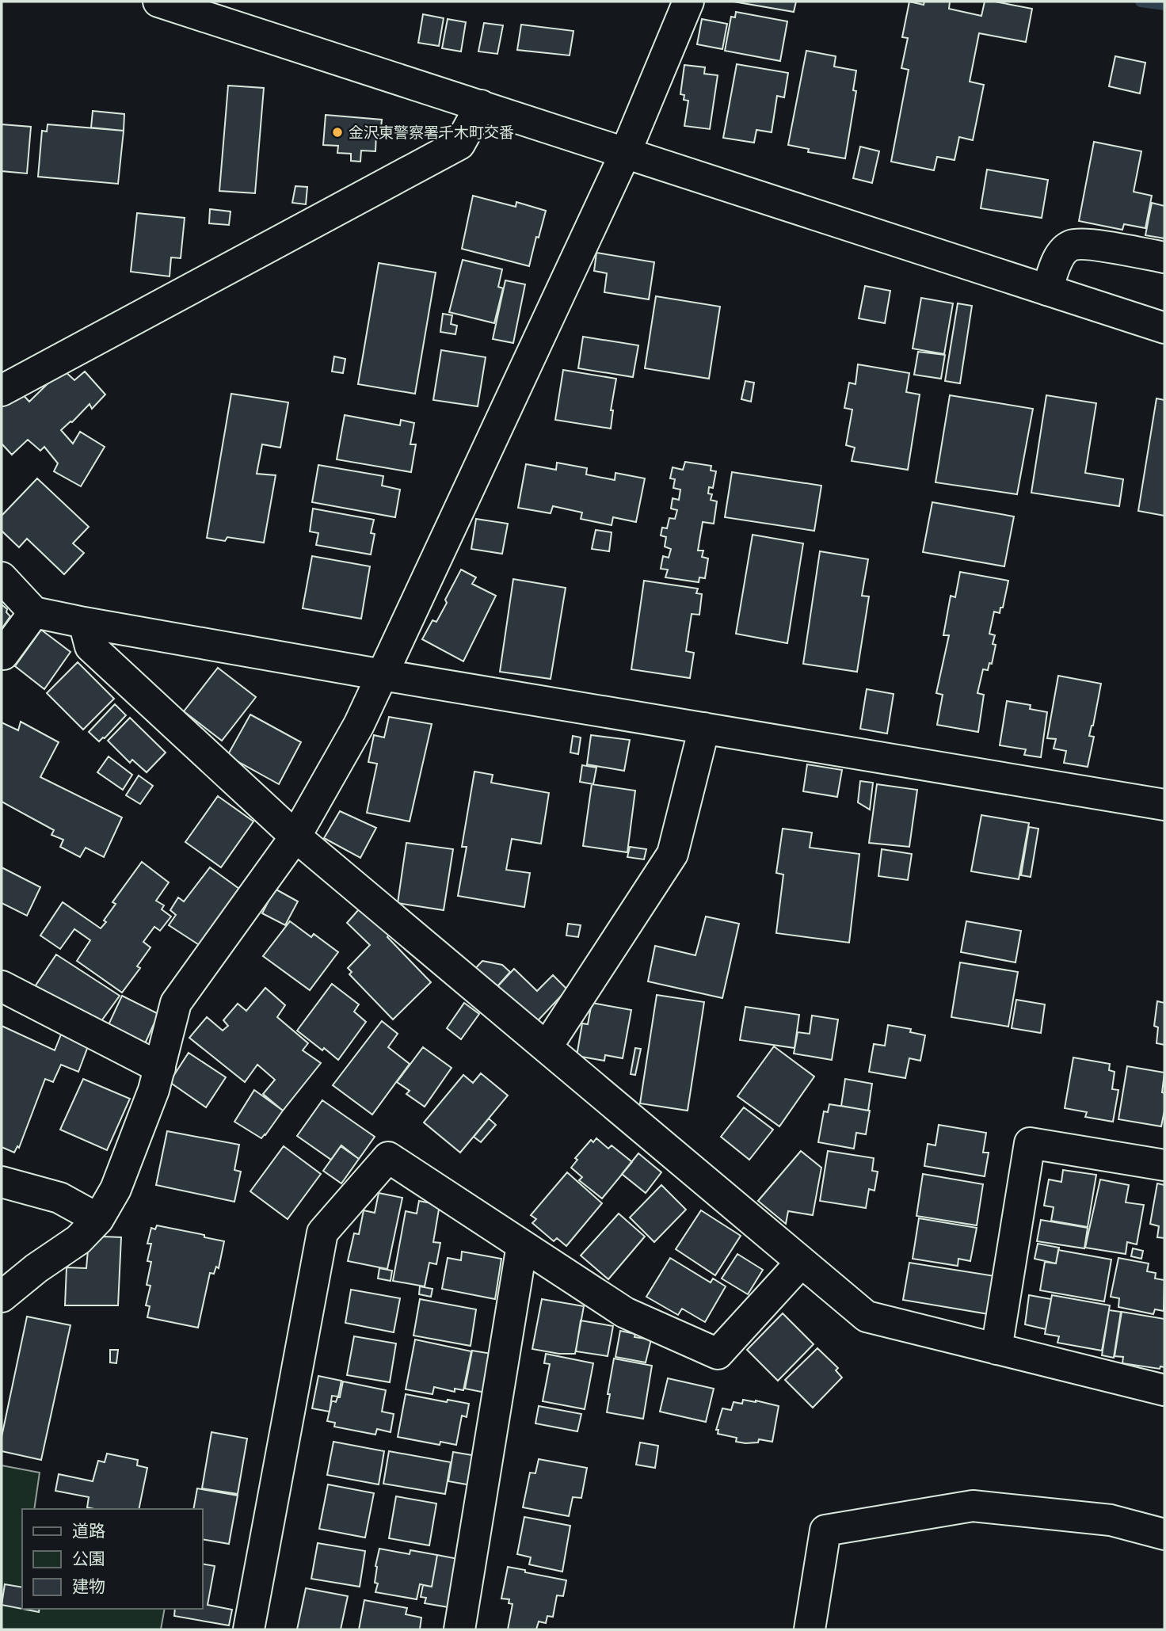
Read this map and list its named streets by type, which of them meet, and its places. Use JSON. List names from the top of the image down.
{
  "places": ["金沢東警察署千木町交番"],
  "legend": ["道路", "公園", "建物"]
}
